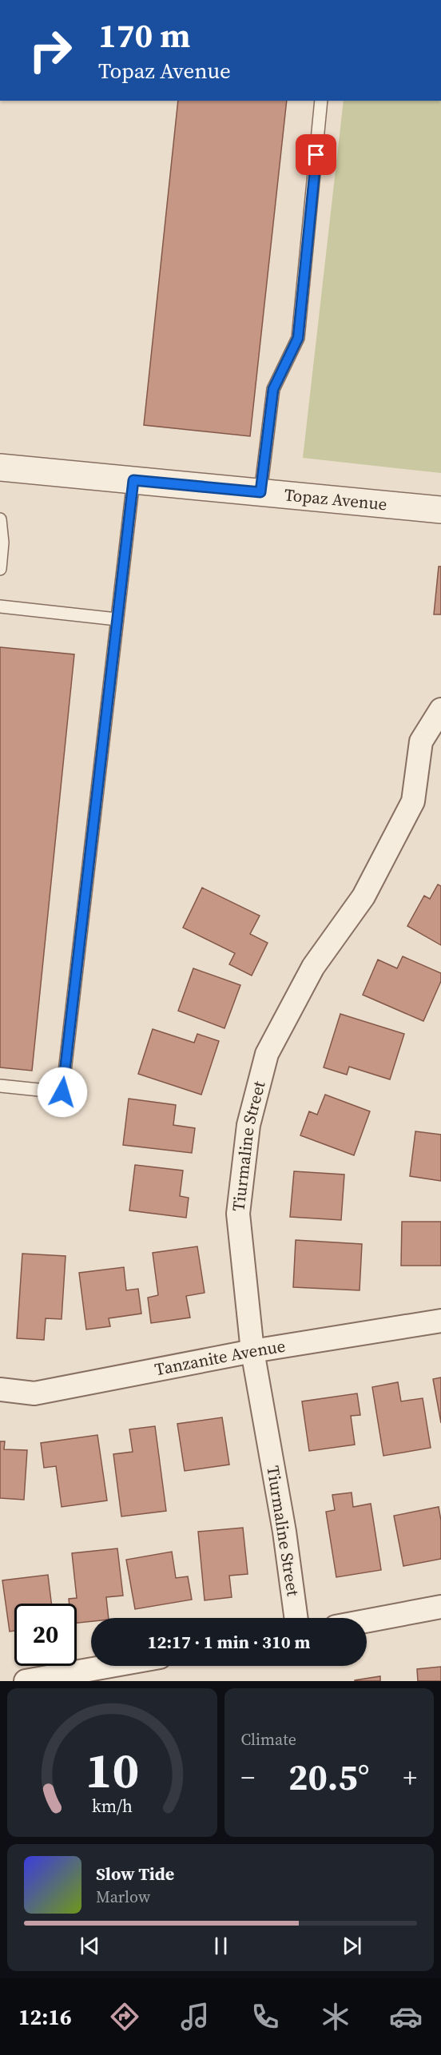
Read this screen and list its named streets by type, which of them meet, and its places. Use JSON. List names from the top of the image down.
{
  "streets": {
    "street": ["Topaz Avenue", "Tiurmaline Street", "Tanzanite Avenue"]
  },
  "crossings": [
    ["Tiurmaline Street", "Tanzanite Avenue"]
  ],
  "page": {
    "turn": ["170 m", "Topaz Avenue"],
    "limit": "20",
    "trip": "12:17 · 1 min · 310 m",
    "tile": "Climate",
    "heat": ["−", "20.5°", "+"],
    "song": ["Slow Tide", "Marlow"],
    "tabs": "12:16",
    "gauge": ["10", "km/h"]
  }
}
